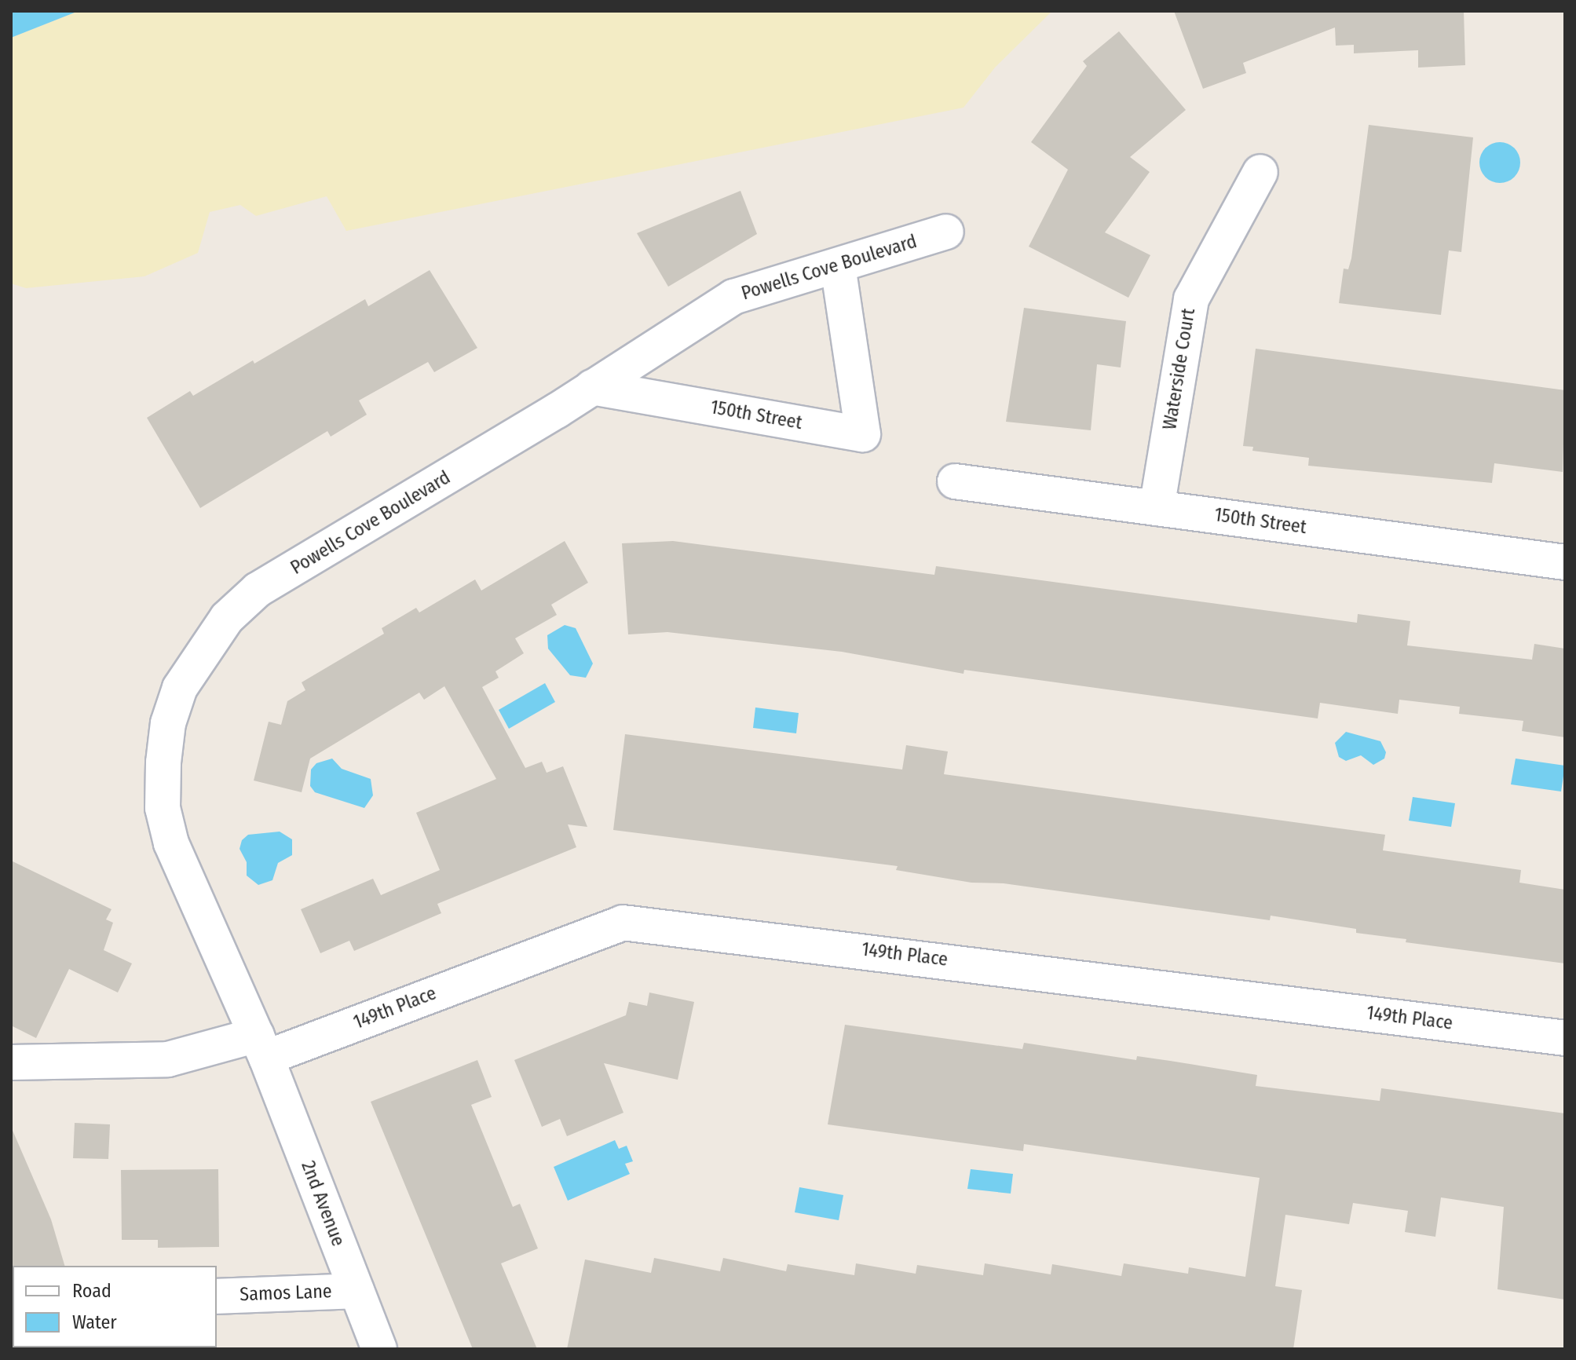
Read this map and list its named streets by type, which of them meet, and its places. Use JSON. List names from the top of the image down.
{
  "streets": {
    "street": [
      "Powells Cove Boulevard",
      "Waterside Court",
      "150th Street",
      "149th Place",
      "2nd Avenue",
      "Samos Lane"
    ]
  },
  "crossings": [
    ["Powells Cove Boulevard", "150th Street"],
    ["Powells Cove Boulevard", "149th Place"],
    ["Powells Cove Boulevard", "2nd Avenue"],
    ["Waterside Court", "150th Street"],
    ["149th Place", "2nd Avenue"],
    ["2nd Avenue", "Samos Lane"]
  ],
  "legend": ["Road", "Water"]
}
